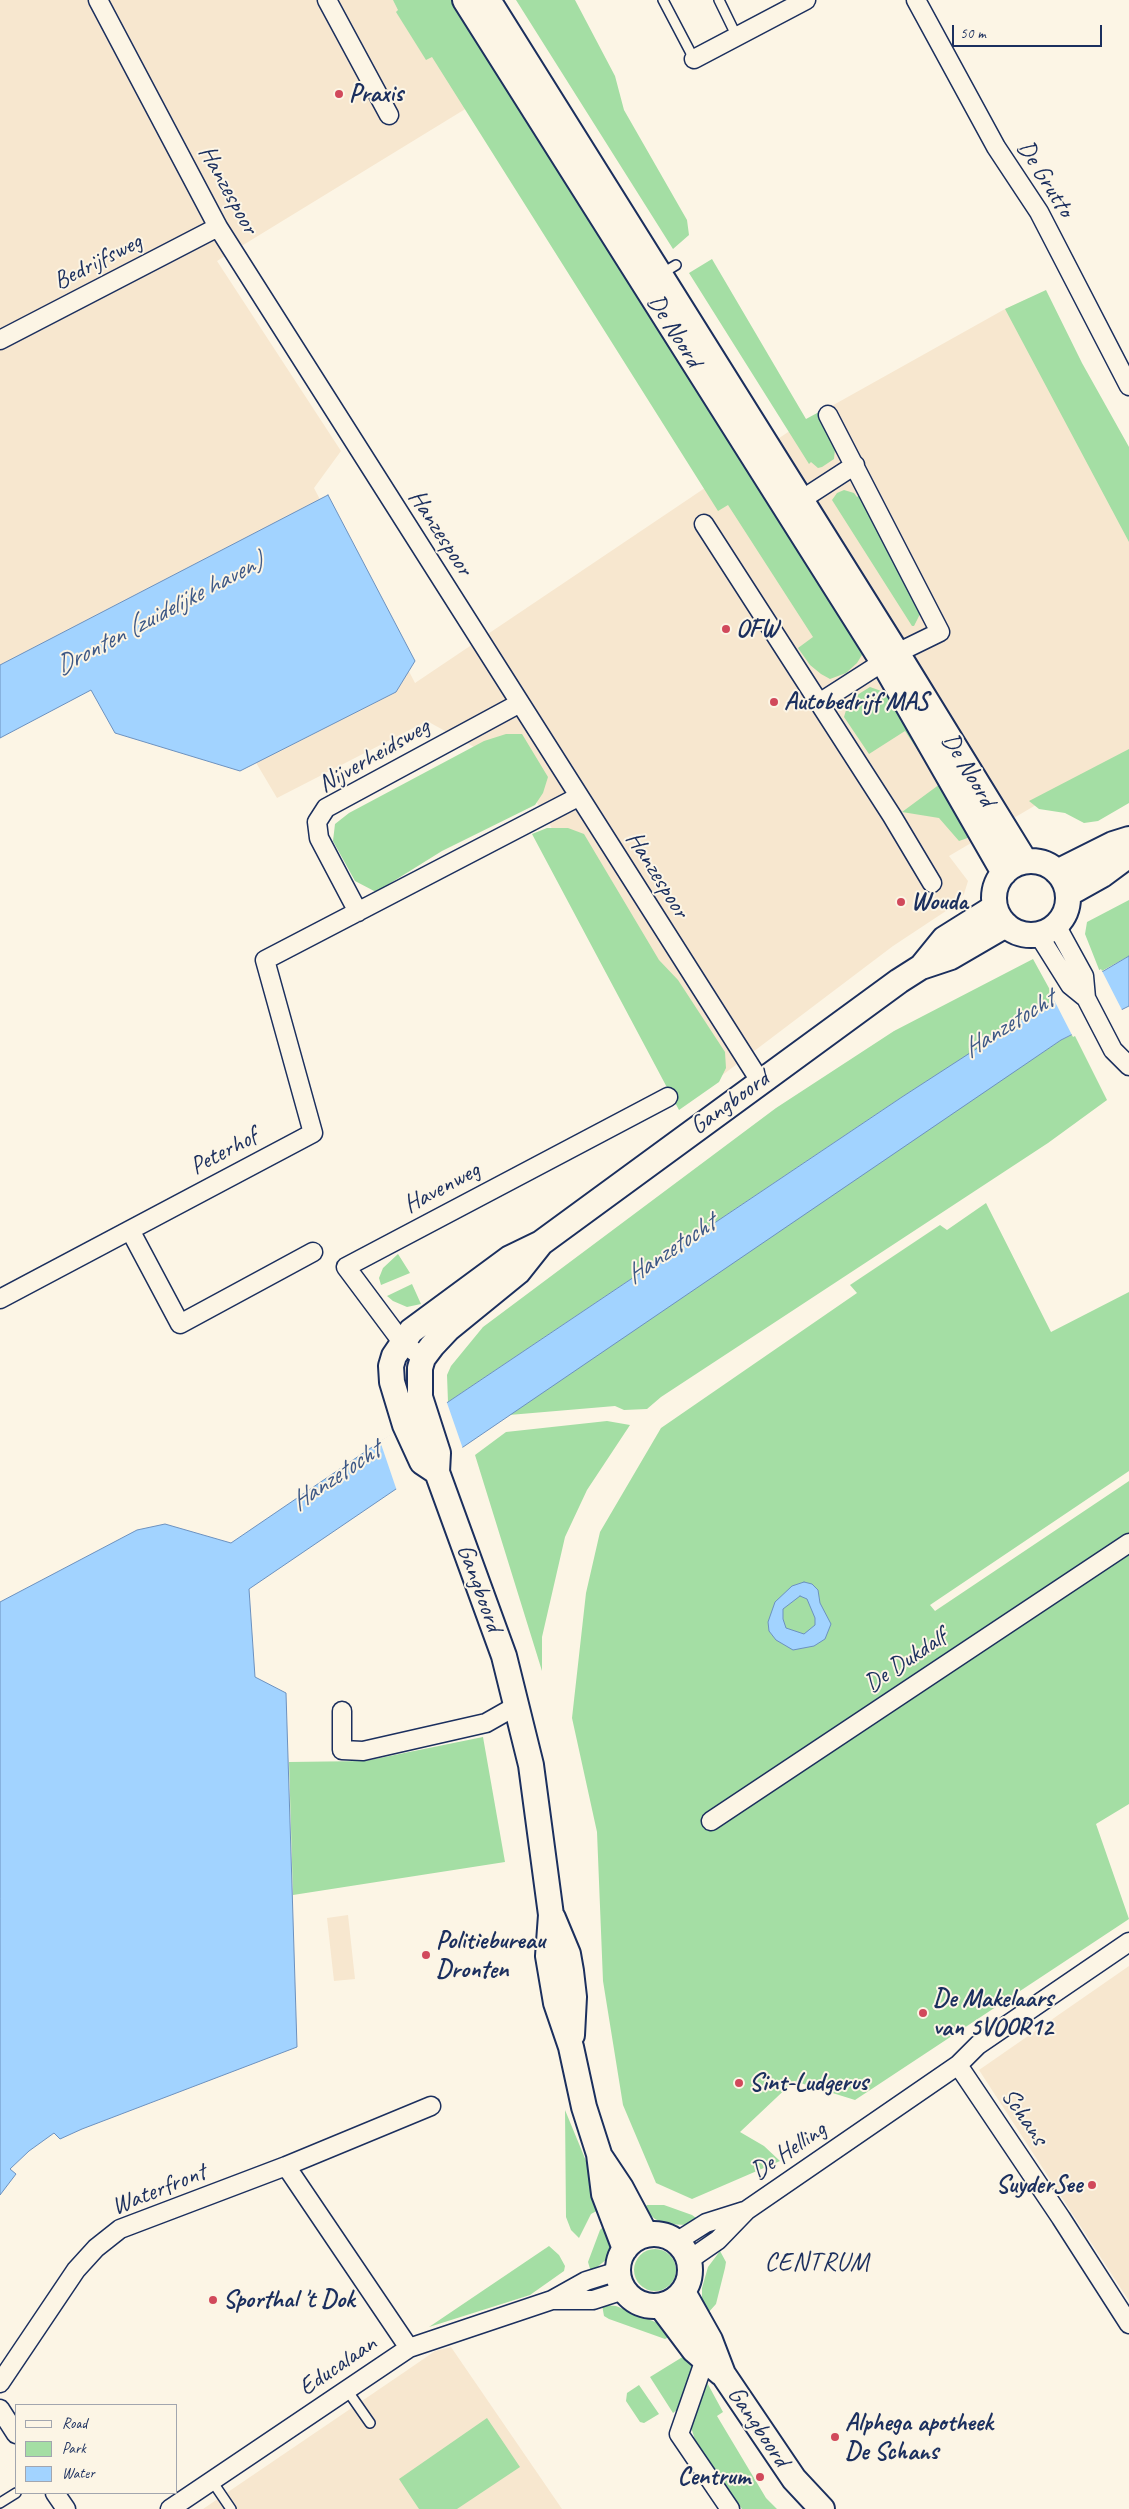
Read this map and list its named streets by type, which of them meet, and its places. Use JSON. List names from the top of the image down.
{
  "streets": {
    "main road": ["De Noord", "Gangboord"],
    "street": [
      "De Grutto",
      "Hanzespoor",
      "Bedrijfsweg",
      "Nijverheidsweg",
      "Peterhof",
      "Havenweg",
      "De Dukdalf",
      "Schans",
      "De Helling",
      "Waterfront",
      "Educalaan"
    ]
  },
  "crossings": [
    ["Hanzespoor", "Bedrijfsweg"],
    ["Hanzespoor", "Nijverheidsweg"],
    ["Hanzespoor", "Gangboord"],
    ["De Noord", "Gangboord"],
    ["Nijverheidsweg", "Peterhof"],
    ["Gangboord", "Havenweg"],
    ["Gangboord", "De Helling"],
    ["Gangboord", "Educalaan"],
    ["Schans", "De Helling"],
    ["De Helling", "Educalaan"]
  ],
  "districts": ["CENTRUM"],
  "water": ["Dronten (zuidelijke haven)", "Hanzetocht"],
  "places": [
    "Praxis",
    "OFW",
    "Autobedrijf MAS",
    "Wouda",
    "Politiebureau Dronten",
    "De Makelaars van 5VOOR12",
    "Sint-Ludgerus",
    "SuyderSee",
    "Sporthal 't Dok",
    "Alphega apotheek De Schans",
    "Centrum"
  ],
  "legend": ["Road", "Park", "Water"],
  "scale_bar": "50 m"
}
